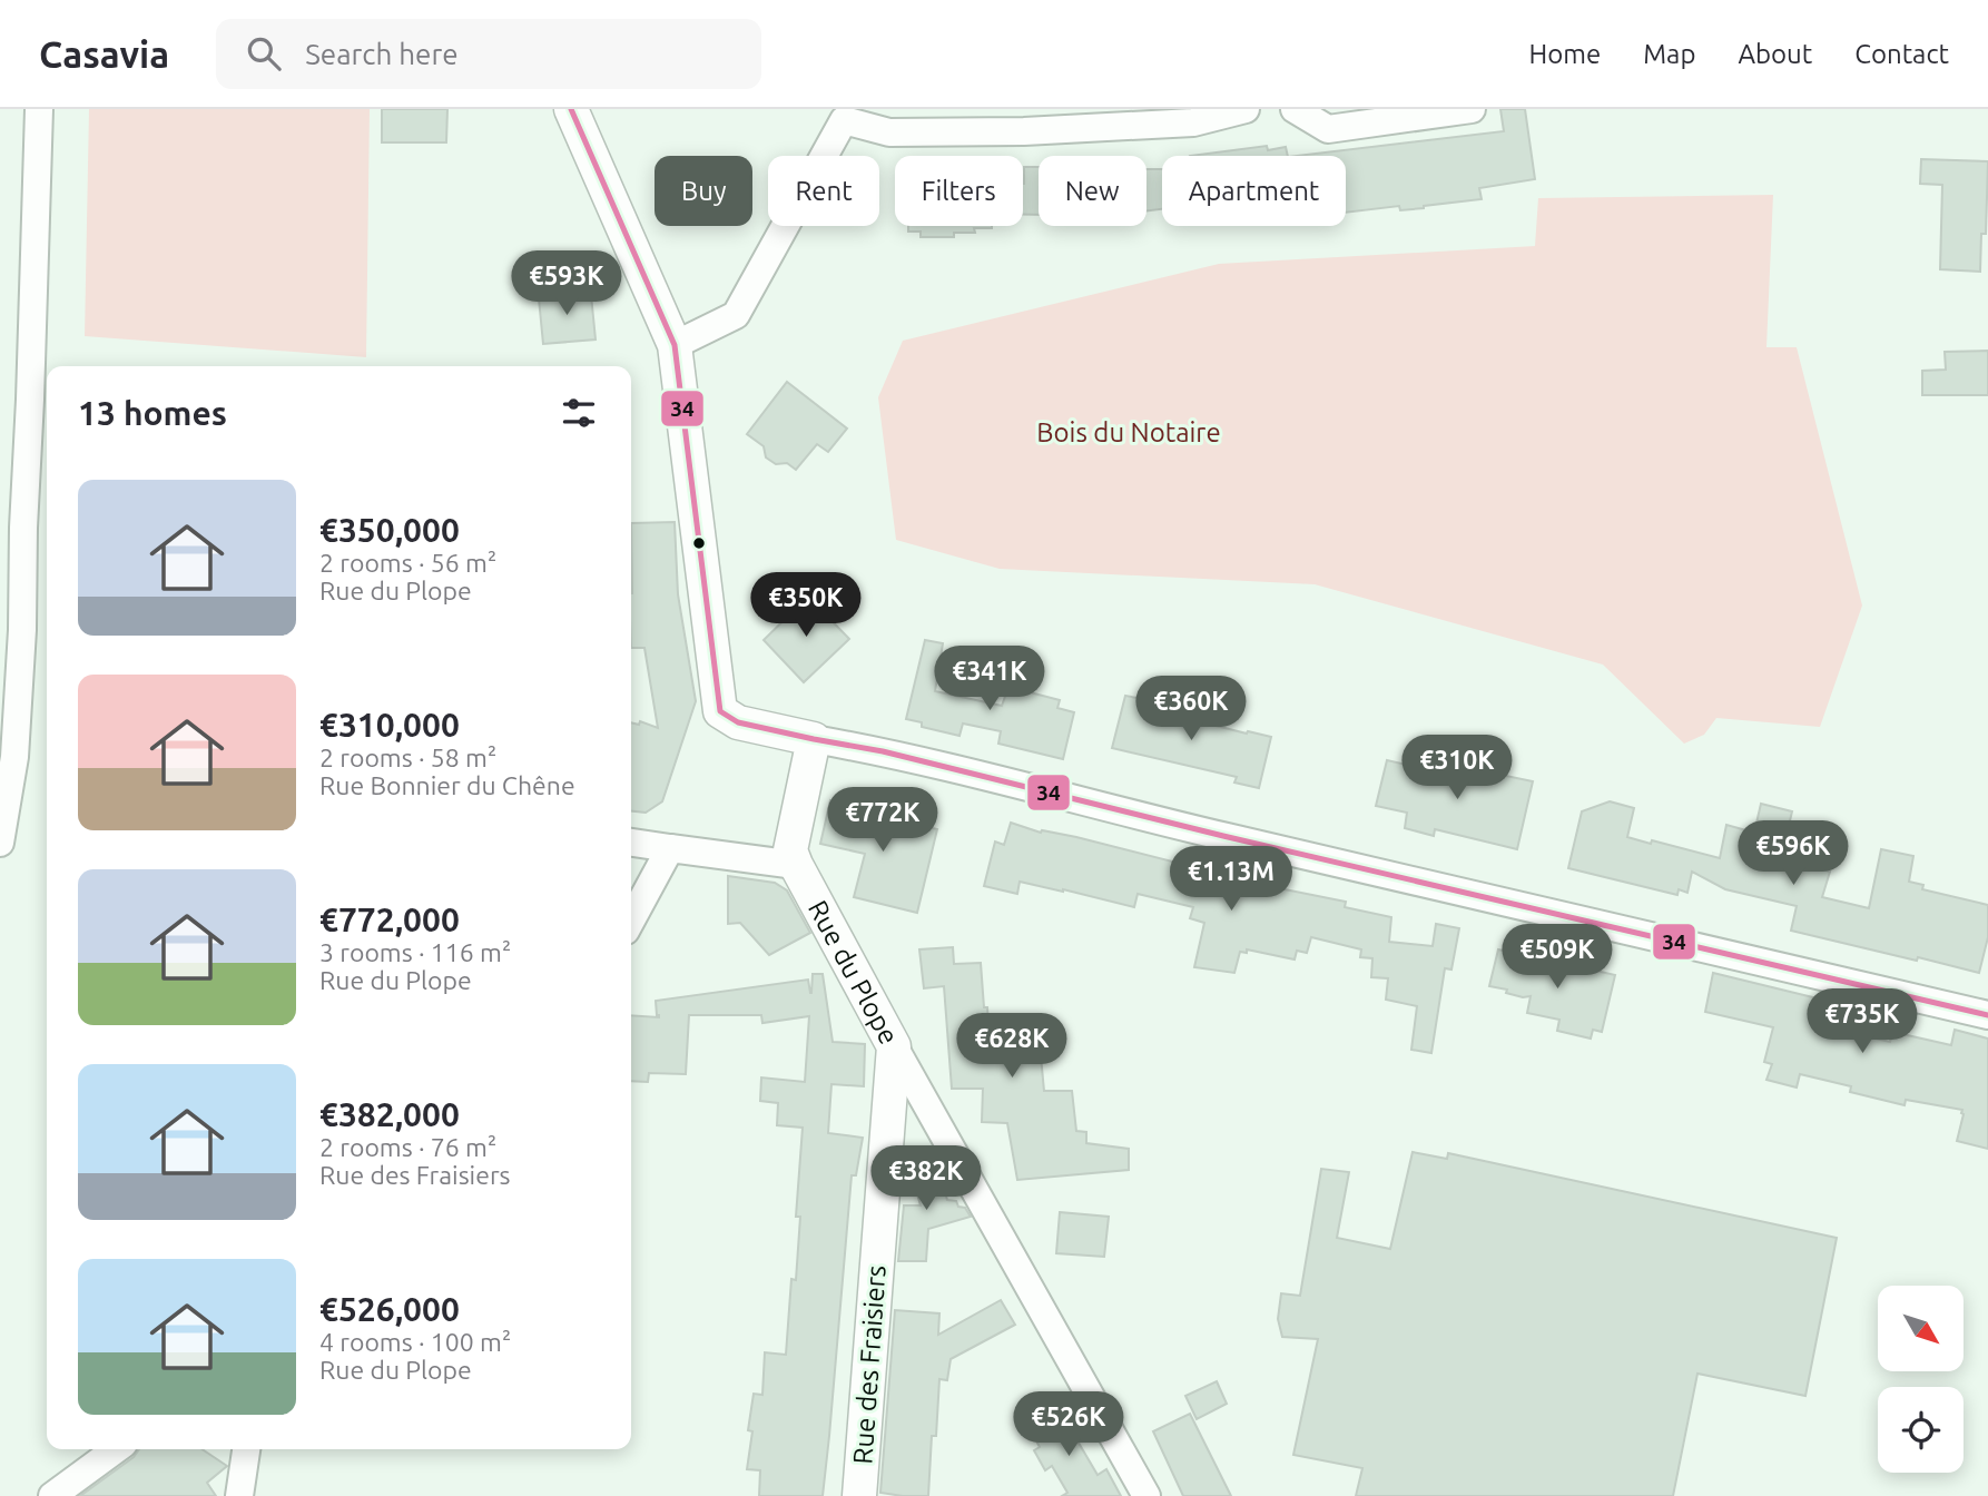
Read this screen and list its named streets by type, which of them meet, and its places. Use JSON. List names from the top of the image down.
{
  "streets": {
    "street": ["Rue du Plope", "Rue des Fraisiers"]
  },
  "crossings": [
    ["Rue du Plope", "Rue des Fraisiers"]
  ],
  "parks": ["Bois du Notaire"],
  "lines": ["transit line 34"],
  "north": "bottom right",
  "page": {
    "header": "Casavia",
    "search": "Search here",
    "nav": [
      "Home",
      "Map",
      "About",
      "Contact"
    ],
    "chip": [
      "Buy",
      "Rent",
      "Filters",
      "New",
      "Apartment"
    ],
    "price": [
      "€593K",
      "€350K",
      "€341K",
      "€360K",
      "€310K",
      "€772K",
      "€596K",
      "€1.13M",
      "€509K",
      "€735K",
      "€628K",
      "€382K",
      "€526K"
    ],
    "heading": "13 homes",
    "list": [
      {
        "name": "€350,000",
        "note": "2 rooms · 56 m² · Rue du Plope"
      },
      {
        "name": "€310,000",
        "note": "2 rooms · 58 m² · Rue Bonnier du Chêne"
      },
      {
        "name": "€772,000",
        "note": "3 rooms · 116 m² · Rue du Plope"
      },
      {
        "name": "€382,000",
        "note": "2 rooms · 76 m² · Rue des Fraisiers"
      },
      {
        "name": "€526,000",
        "note": "4 rooms · 100 m² · Rue du Plope"
      }
    ]
  }
}
